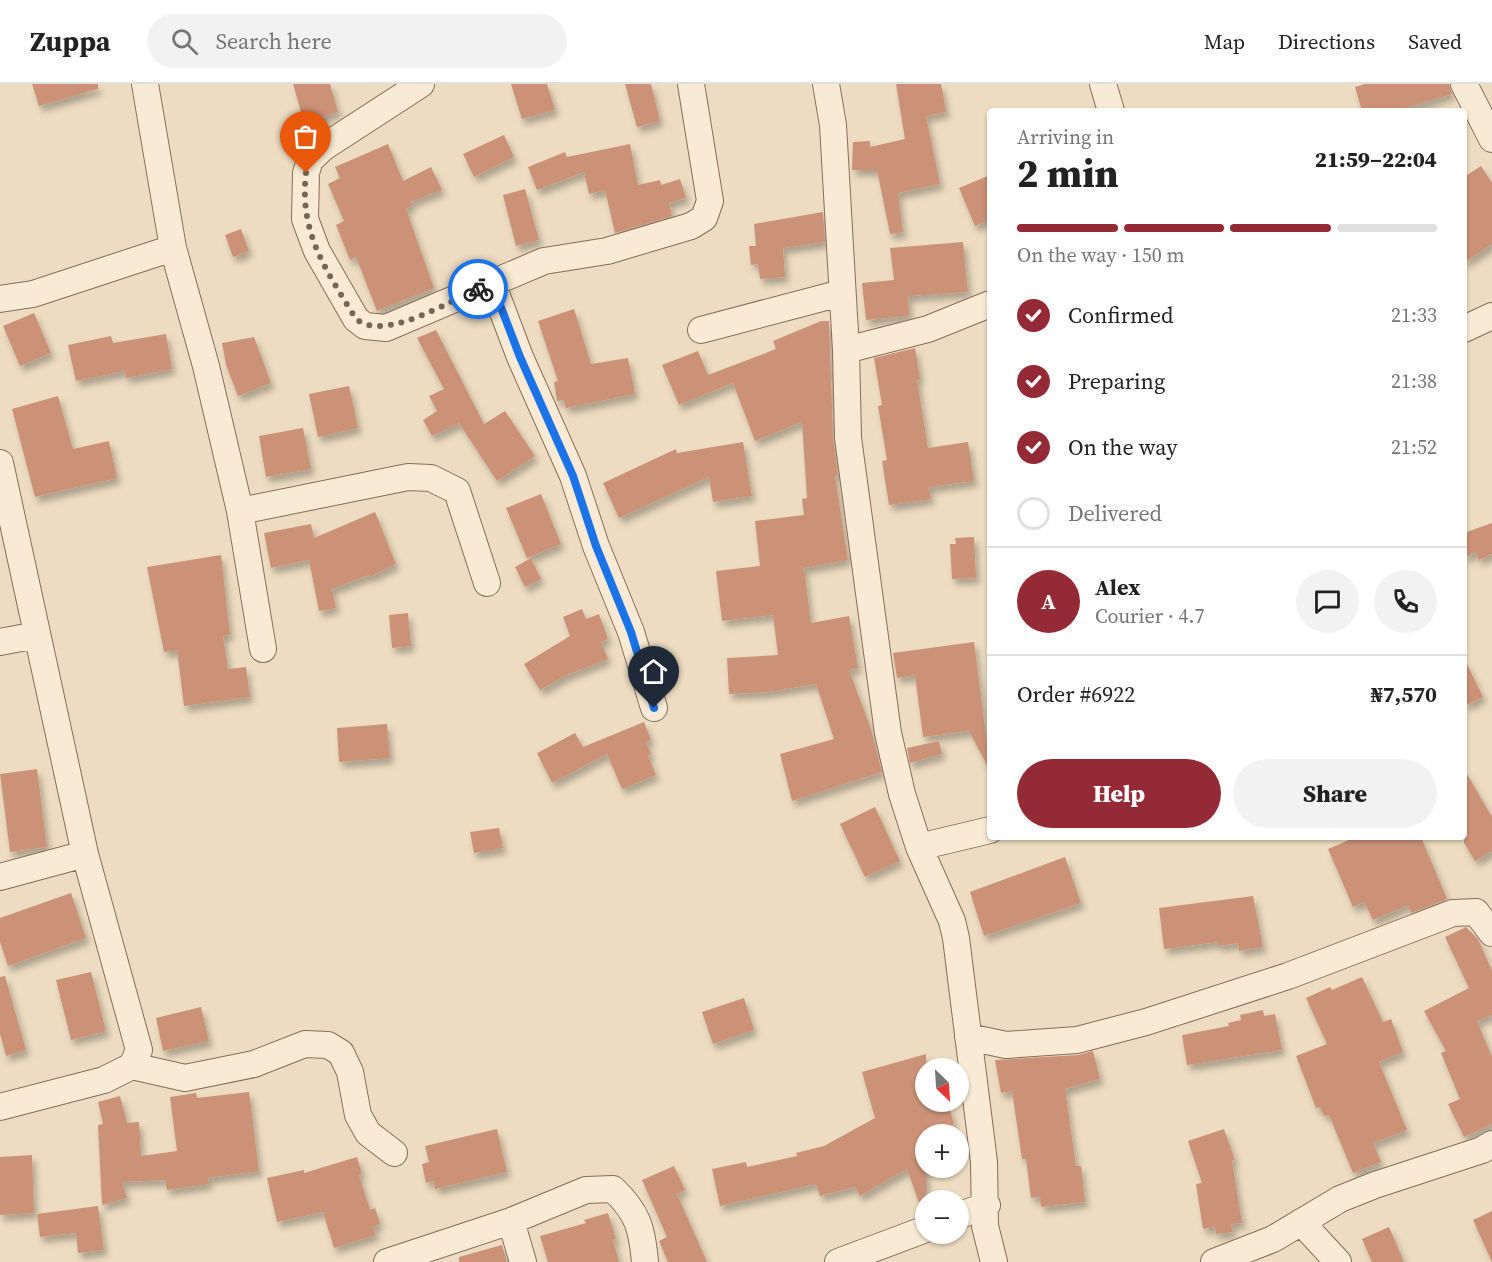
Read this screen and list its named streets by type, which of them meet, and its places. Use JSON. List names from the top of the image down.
{
  "north": "bottom right",
  "page": {
    "header": "Zuppa",
    "search": "Search here",
    "nav": ["Map", "Directions", "Saved"],
    "heading": ["2 min", "Arriving in", "21:59–22:04"],
    "panel": [
      "Alex",
      "Courier · 4.7",
      "Order #6922",
      "₦7,570"
    ],
    "bar": "On the way · 150 m",
    "list": [
      ["Confirmed", "21:33"],
      ["Preparing", "21:38"],
      ["On the way", "21:52"],
      "Delivered"
    ],
    "round": "A",
    "buttons": ["Help", "Share"],
    "map_buttons": ["+", "−"]
  }
}
